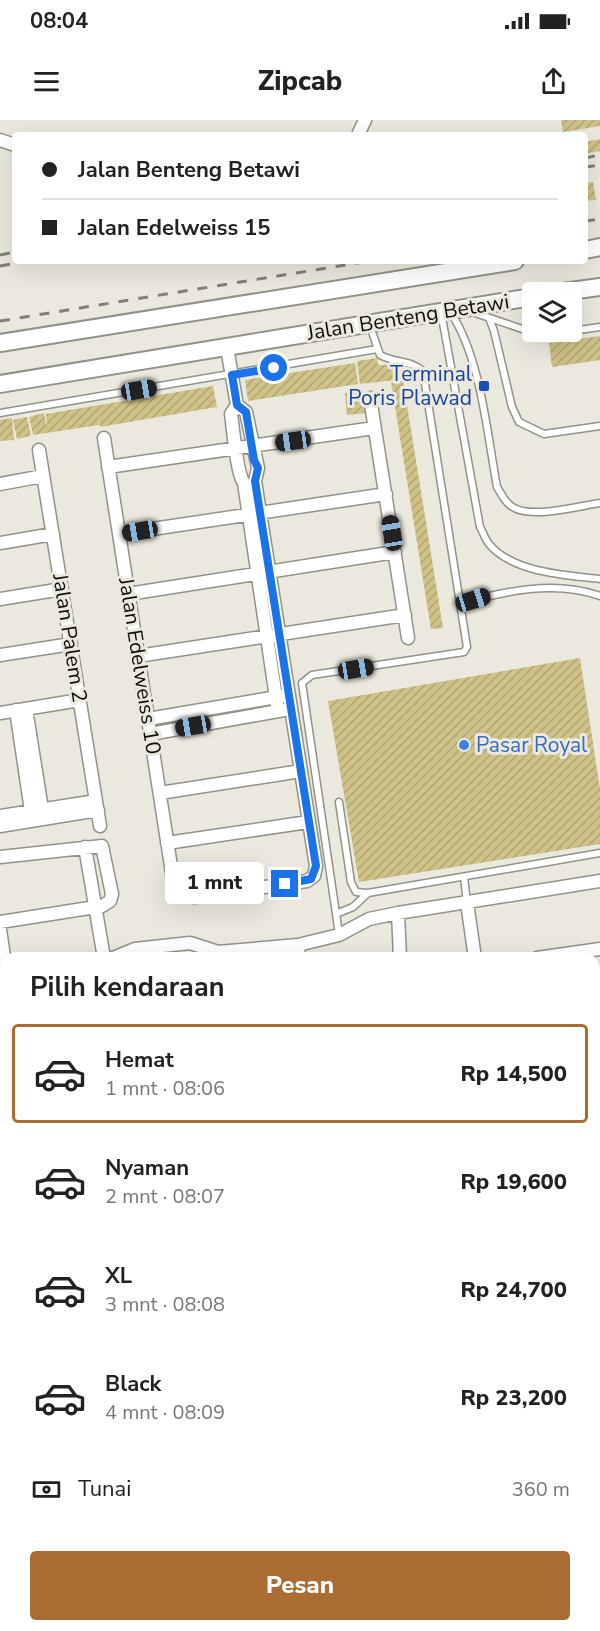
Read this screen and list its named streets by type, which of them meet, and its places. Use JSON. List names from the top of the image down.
{
  "streets": {
    "main road": ["Jalan Benteng Betawi"],
    "street": ["Jalan Palem 2", "Jalan Edelweiss 10"]
  },
  "places": {
    "transit": ["Terminal Poris Plawad"],
    "other": ["Pasar Royal"]
  },
  "page": {
    "status": "08:04",
    "header": "Zipcab",
    "banner": ["Jalan Benteng Betawi", "Jalan Edelweiss 15"],
    "bubble": "1 mnt",
    "heading": "Pilih kendaraan",
    "list": [
      {
        "name": "Hemat",
        "note": "1 mnt · 08:06",
        "value": "Rp 14,500"
      },
      {
        "name": "Nyaman",
        "note": "2 mnt · 08:07",
        "value": "Rp 19,600"
      },
      {
        "name": "XL",
        "note": "3 mnt · 08:08",
        "value": "Rp 24,700"
      },
      {
        "name": "Black",
        "note": "4 mnt · 08:09",
        "value": "Rp 23,200"
      }
    ],
    "pay": ["Tunai", "360 m"],
    "buttons": "Pesan"
  }
}
